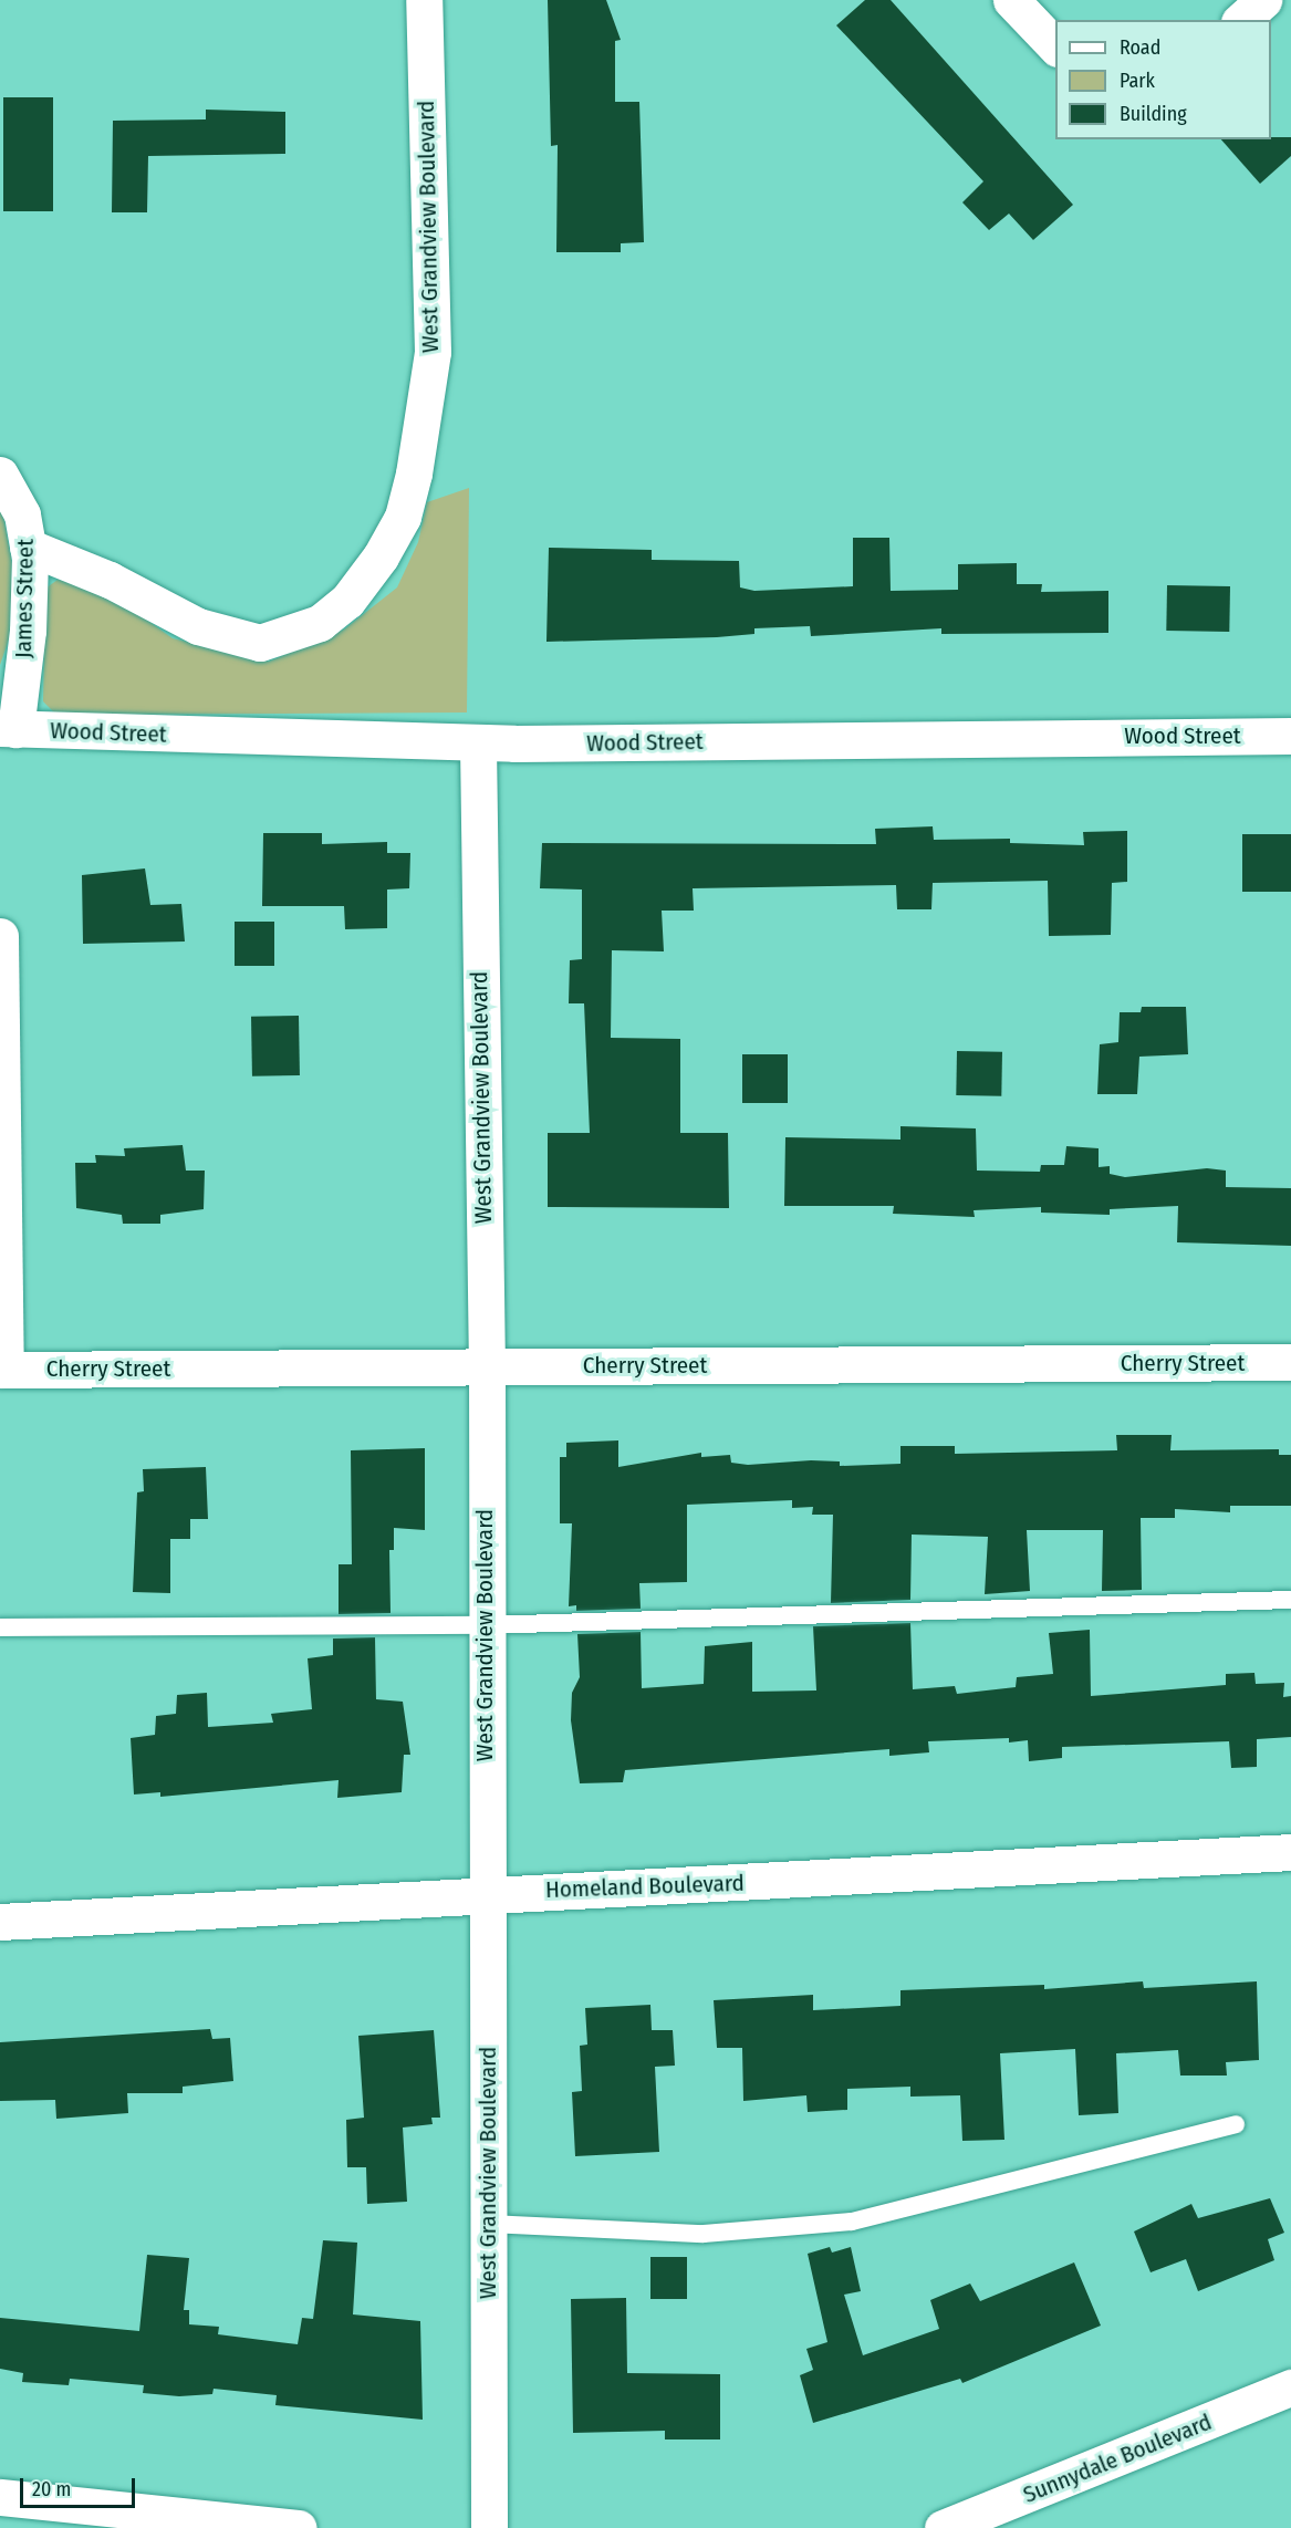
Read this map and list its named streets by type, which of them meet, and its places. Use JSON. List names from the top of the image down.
{
  "streets": {
    "street": [
      "West Grandview Boulevard",
      "James Street",
      "Wood Street",
      "Cherry Street",
      "Homeland Boulevard",
      "Sunnydale Boulevard"
    ]
  },
  "crossings": [
    ["West Grandview Boulevard", "James Street"],
    ["West Grandview Boulevard", "Wood Street"],
    ["West Grandview Boulevard", "Cherry Street"],
    ["West Grandview Boulevard", "Homeland Boulevard"],
    ["James Street", "Wood Street"]
  ],
  "legend": ["Road", "Park", "Building"],
  "scale_bar": "20 m"
}
